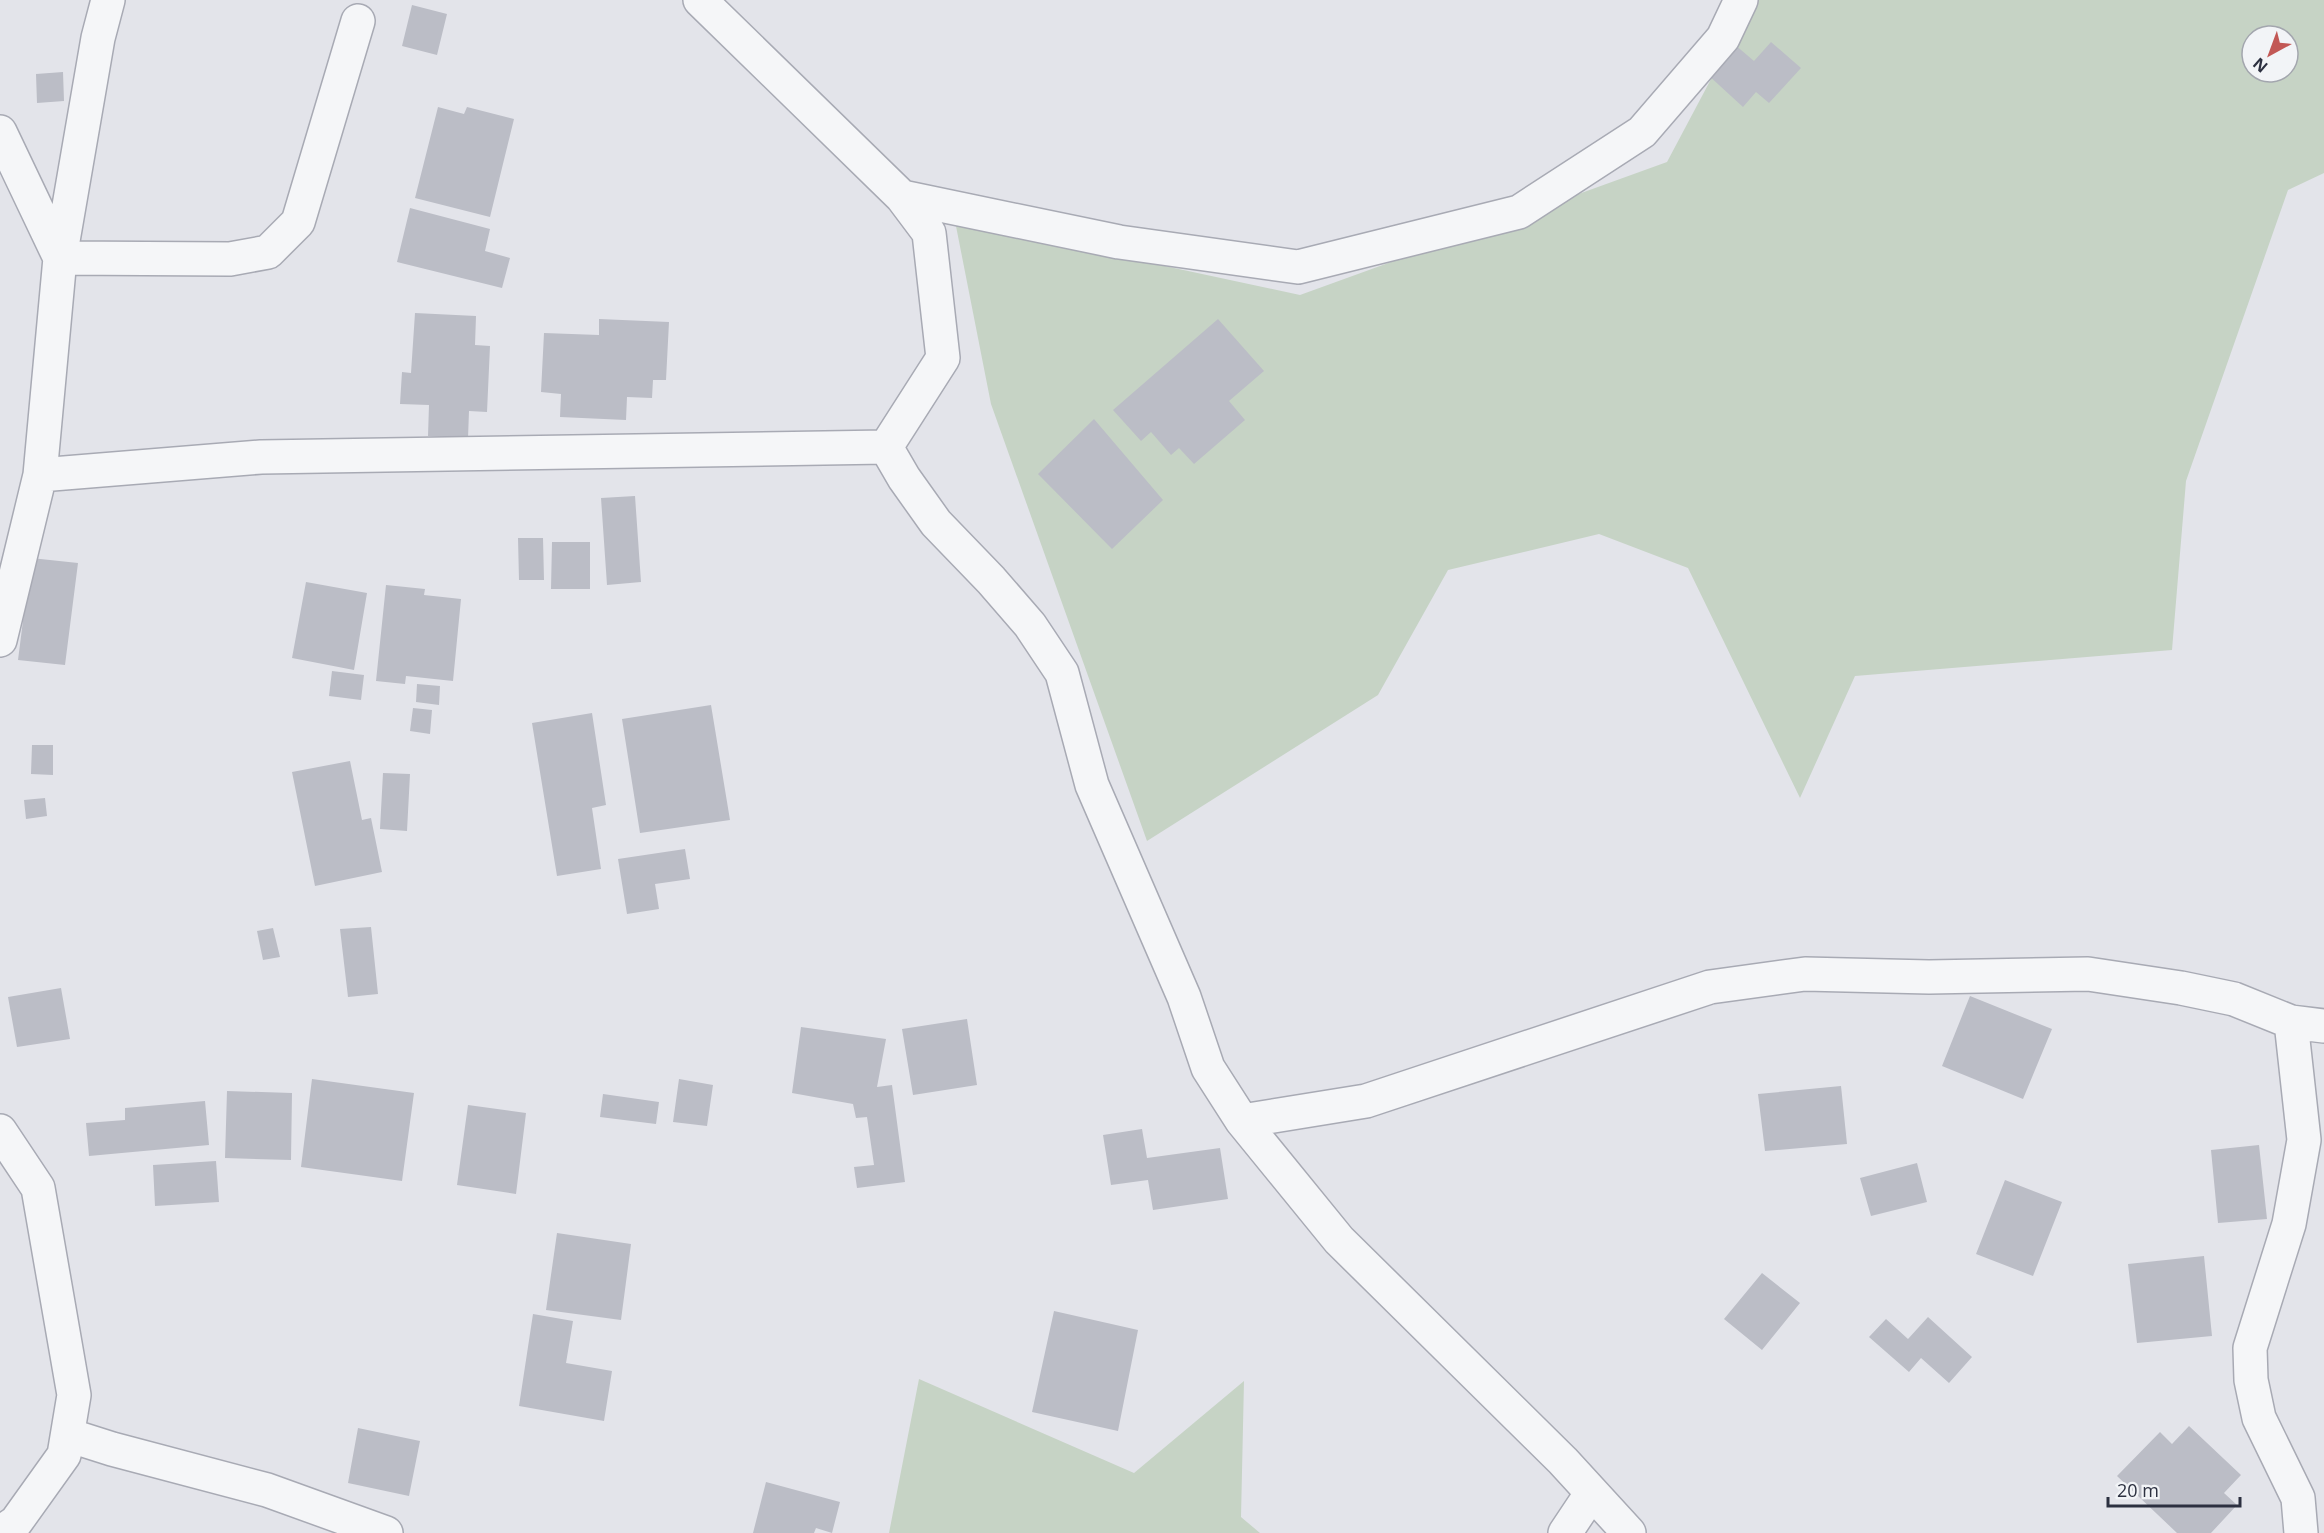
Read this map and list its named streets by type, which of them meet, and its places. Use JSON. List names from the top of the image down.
{
  "scale_bar": "20 m",
  "north": "bottom left"
}
